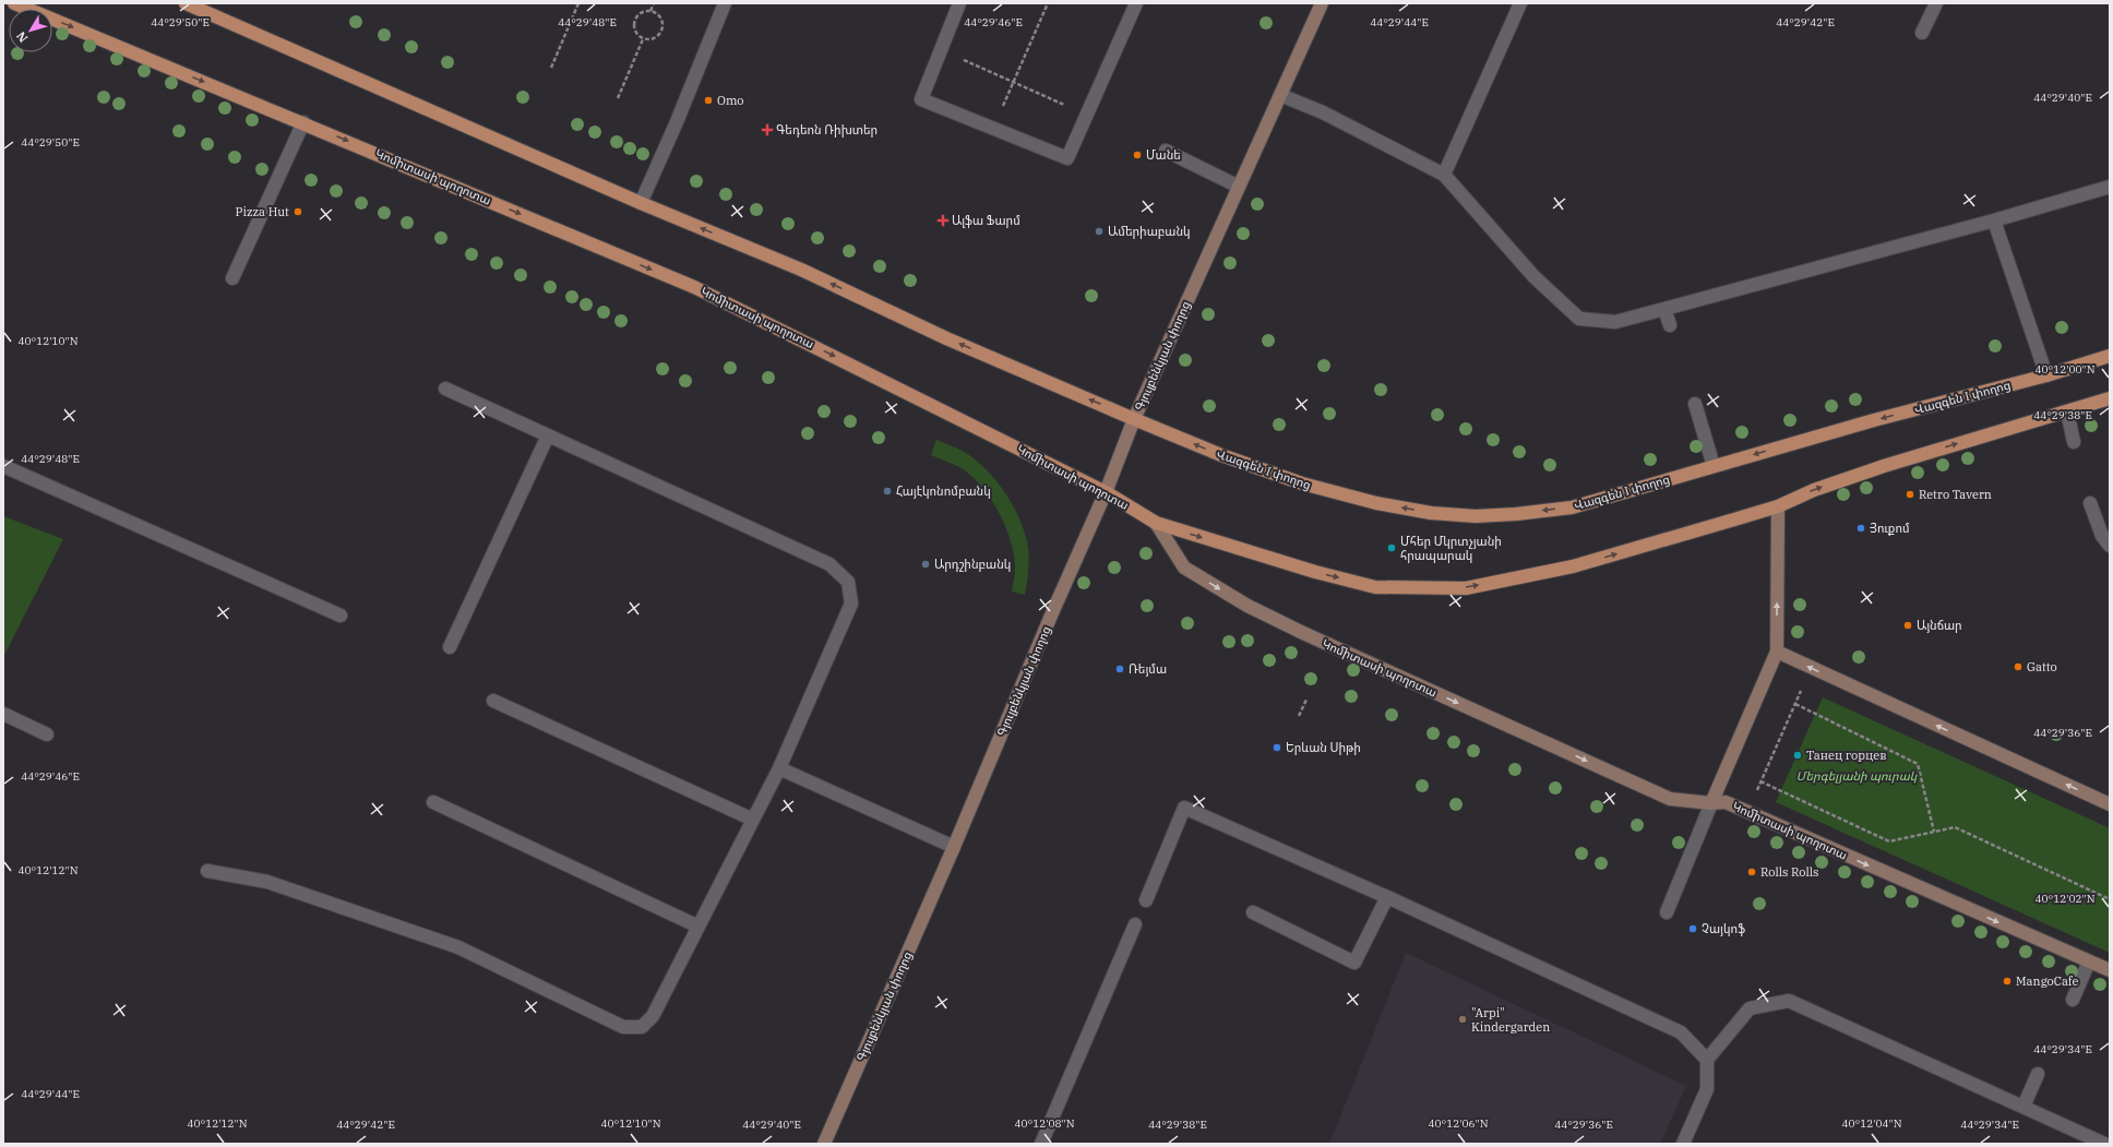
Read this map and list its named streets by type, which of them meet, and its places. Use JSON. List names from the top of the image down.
{
  "streets": {
    "main road": ["Կոմիտասի պողոտա", "Վազգեն I փողոց"],
    "street": ["Գյուլբենկյան փողոց"]
  },
  "crossings": [
    ["Կոմիտասի պողոտա", "Գյուլբենկյան փողոց"],
    ["Գյուլբենկյան փողոց", "Վազգեն I փողոց"]
  ],
  "parks": ["Մերգելյանի պուրակ"],
  "places": {
    "other": [
      "Omo",
      "Մանե",
      "Pizza Hut",
      "Ամերիաբանկ",
      "Հայէկոնոմբանկ",
      "Retro Tavern",
      "Յուքոմ",
      "Մհեր Մկրտչյանի հրապարակ",
      "Արդշինբանկ",
      "Այնճար",
      "Gatto",
      "Ռեյմա",
      "Երևան Սիթի",
      "Танец горцев",
      "Rolls Rolls",
      "Չայկոֆ",
      "MangoCafe",
      "\"Arpi\" Kindergarden"
    ],
    "health": ["Գեդեոն Ռիխտեր", "Ալֆա Ֆարմ"]
  },
  "north": "bottom left",
  "coordinates": [
    "44°29'50\"E",
    "44°29'46\"E",
    "44°29'42\"E",
    "44°29'48\"E",
    "44°29'44\"E",
    "44°29'40\"E",
    "40°12'10\"N",
    "40°12'00\"N",
    "44°29'38\"E",
    "44°29'36\"E",
    "40°12'12\"N",
    "40°12'02\"N",
    "44°29'34\"E",
    "40°12'08\"N",
    "40°12'06\"N",
    "40°12'04\"N"
  ]
}
